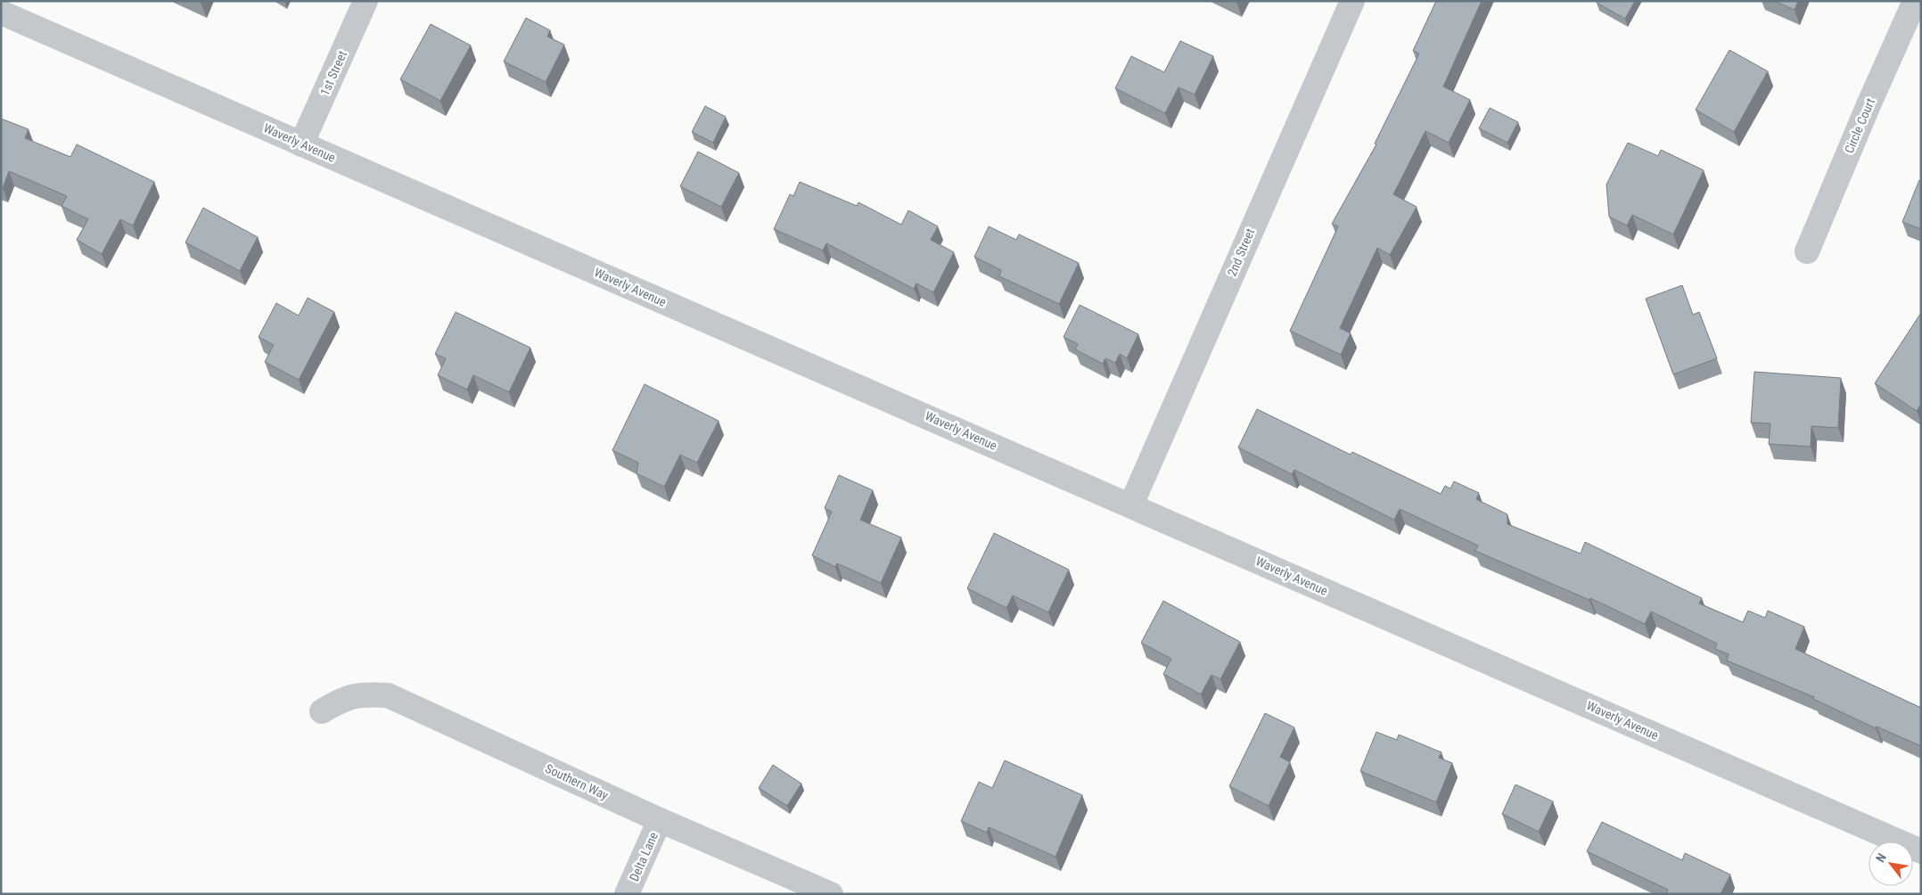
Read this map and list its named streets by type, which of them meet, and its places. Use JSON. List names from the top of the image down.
{
  "streets": {
    "street": [
      "1st Street",
      "Circle Court",
      "Waverly Avenue",
      "2nd Street",
      "Southern Way",
      "Delta Lane"
    ]
  },
  "crossings": [
    ["1st Street", "Waverly Avenue"],
    ["Waverly Avenue", "2nd Street"],
    ["Southern Way", "Delta Lane"]
  ],
  "north": "top left"
}
